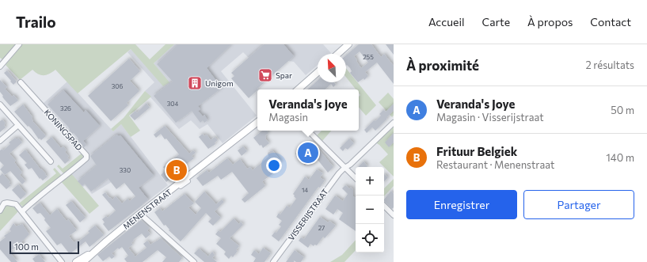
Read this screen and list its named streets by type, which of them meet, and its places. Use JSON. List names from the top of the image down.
{
  "streets": {
    "main road": ["MENENSTRAAT"],
    "street": ["KONINGSPAD", "VISSERIJSTRAAT"]
  },
  "places": {
    "supermarket": ["Spar"],
    "building": ["Unigom"]
  },
  "house_numbers": [
    "255",
    "306",
    "304",
    "326",
    "330",
    "14",
    "27"
  ],
  "scale_bar": "100 m",
  "north": "top left",
  "page": {
    "header": "Trailo",
    "nav": [
      "Accueil",
      "Carte",
      "À propos",
      "Contact"
    ],
    "heading": ["À proximité", "2 résultats"],
    "list": [
      {
        "mark": "A",
        "name": "Veranda's Joye",
        "note": "Magasin · Visserijstraat",
        "value": "50 m"
      },
      {
        "mark": "B",
        "name": "Frituur Belgiek",
        "note": "Restaurant · Menenstraat",
        "value": "140 m"
      }
    ],
    "popup": ["Veranda's Joye", "Magasin"],
    "pins": ["A", "B"],
    "map_buttons": ["+", "−"],
    "buttons": ["Enregistrer", "Partager"],
    "scale": "100 m"
  }
}
